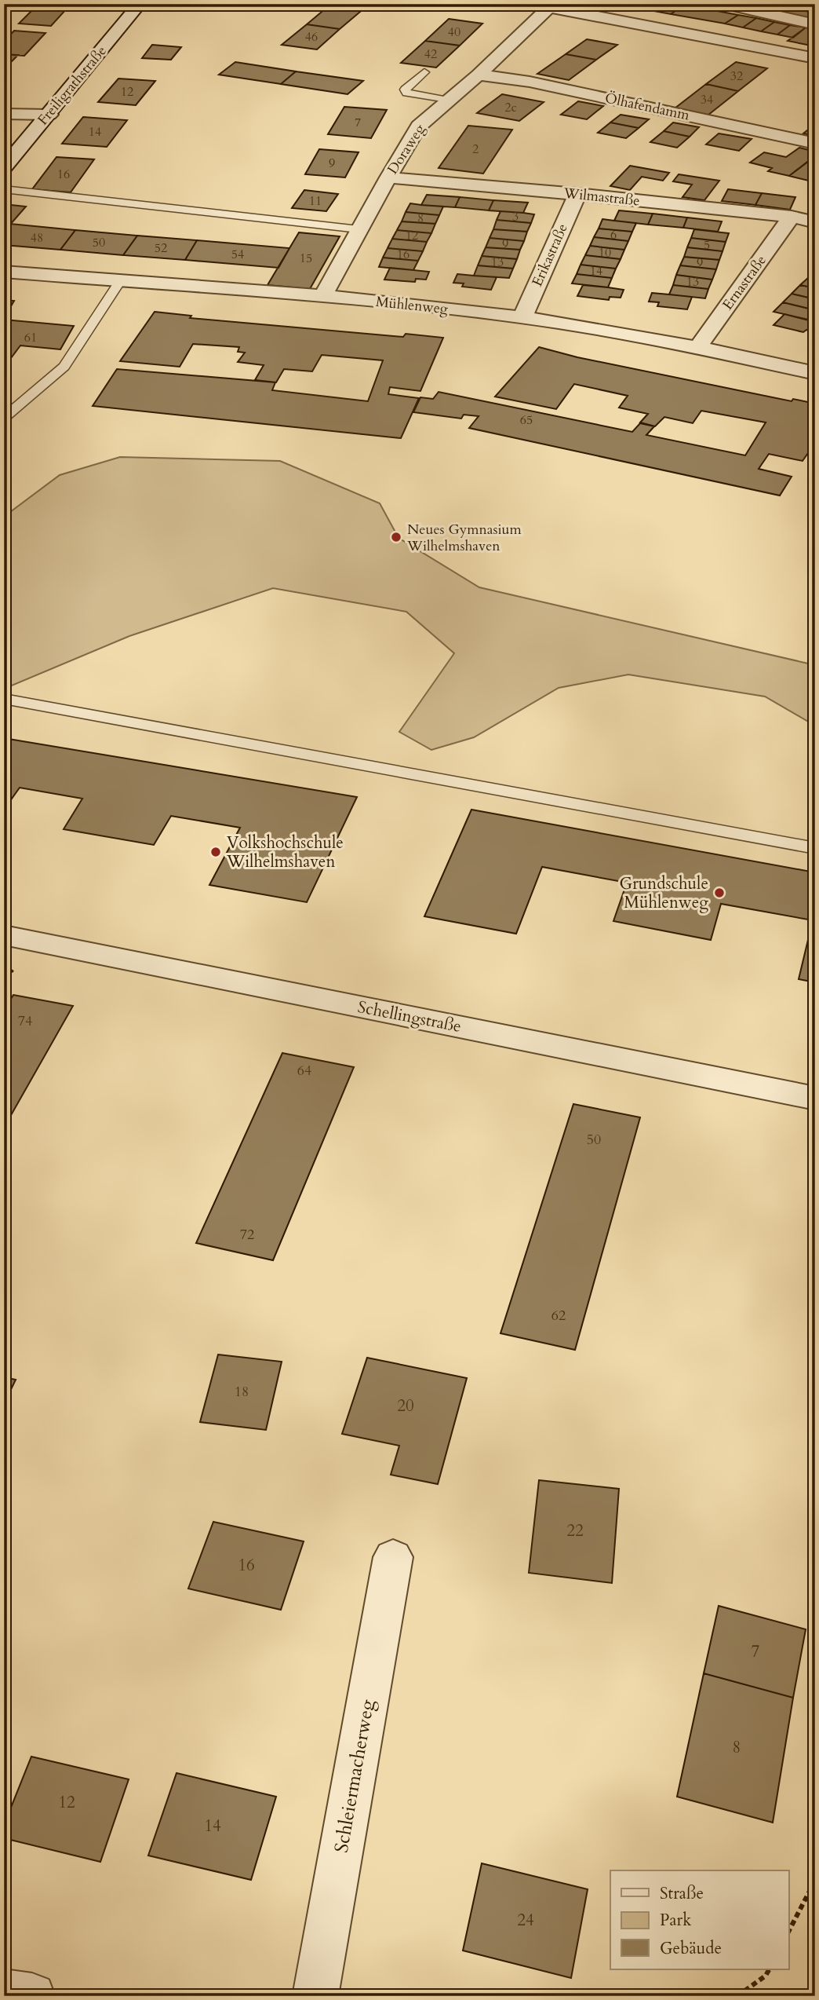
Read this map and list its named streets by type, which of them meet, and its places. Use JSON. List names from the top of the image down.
{
  "streets": {
    "street": [
      "Freiligrathstraße",
      "Ölhafendamm",
      "Doraweg",
      "Wilmastraße",
      "Erikastraße",
      "Ernastraße",
      "Mühlenweg",
      "Schellingstraße",
      "Schleiermacherweg"
    ]
  },
  "crossings": [
    ["Ölhafendamm", "Doraweg"],
    ["Doraweg", "Wilmastraße"],
    ["Doraweg", "Mühlenweg"],
    ["Wilmastraße", "Erikastraße"],
    ["Wilmastraße", "Ernastraße"],
    ["Erikastraße", "Mühlenweg"],
    ["Ernastraße", "Mühlenweg"]
  ],
  "places": ["Neues Gymnasium Wilhelmshaven", "Volkshochschule Wilhelmshaven", "Grundschule Mühlenweg"],
  "house_numbers": [
    "40",
    "46",
    "42",
    "32",
    "12",
    "34",
    "2c",
    "7",
    "14",
    "2",
    "9",
    "16",
    "11",
    "3",
    "8",
    "6",
    "12",
    "48",
    "50",
    "9",
    "5",
    "52",
    "10",
    "54",
    "16",
    "15",
    "13",
    "9",
    "14",
    "13",
    "61",
    "65",
    "74",
    "64",
    "50",
    "72",
    "62",
    "18",
    "20",
    "22",
    "16",
    "7",
    "8",
    "12",
    "14",
    "24"
  ],
  "legend": ["Straße", "Park", "Gebäude"]
}
